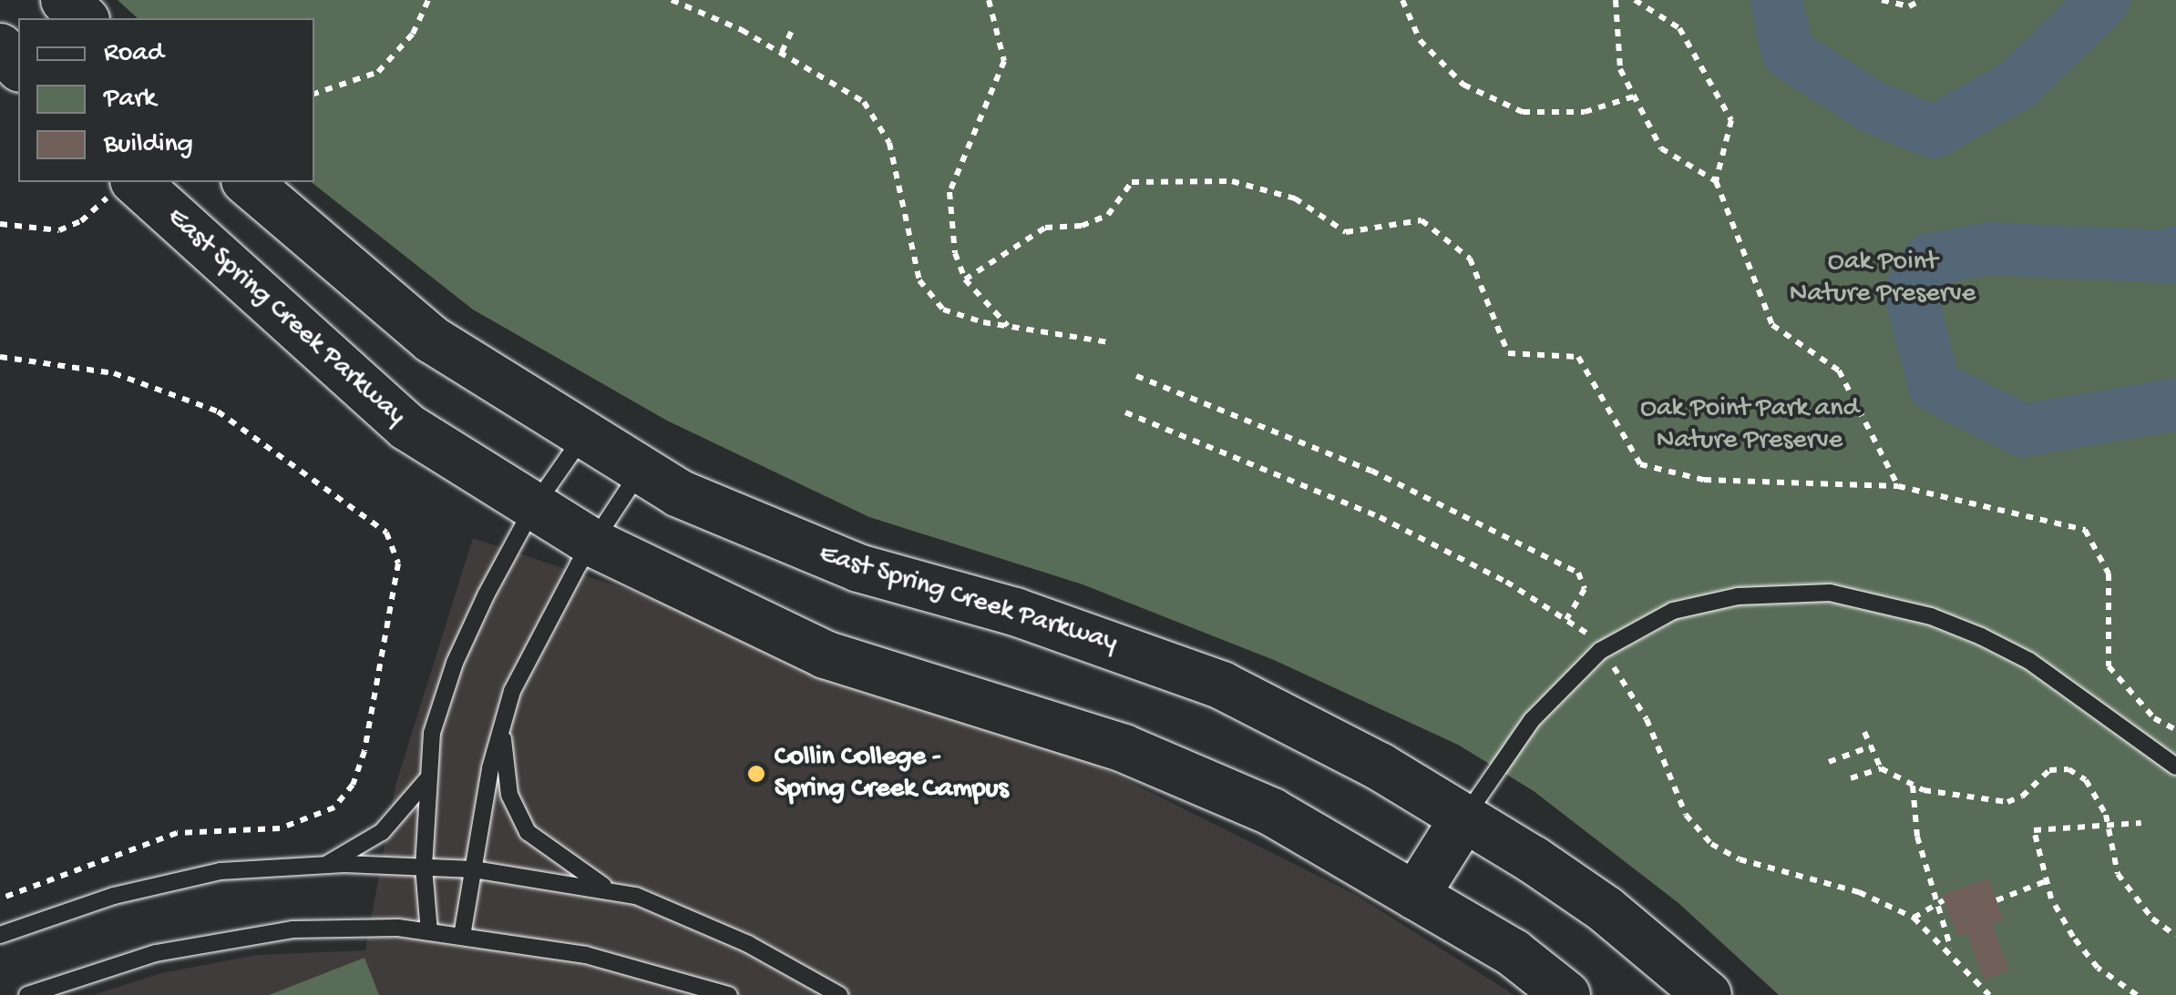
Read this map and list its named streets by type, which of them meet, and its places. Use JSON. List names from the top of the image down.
{
  "streets": {
    "main road": ["East Spring Creek Parkway"]
  },
  "parks": ["Oak Point Nature Preserve", "Oak Point Park and Nature Preserve"],
  "places": ["Collin College - Spring Creek Campus"],
  "legend": ["Road", "Park", "Building"]
}
